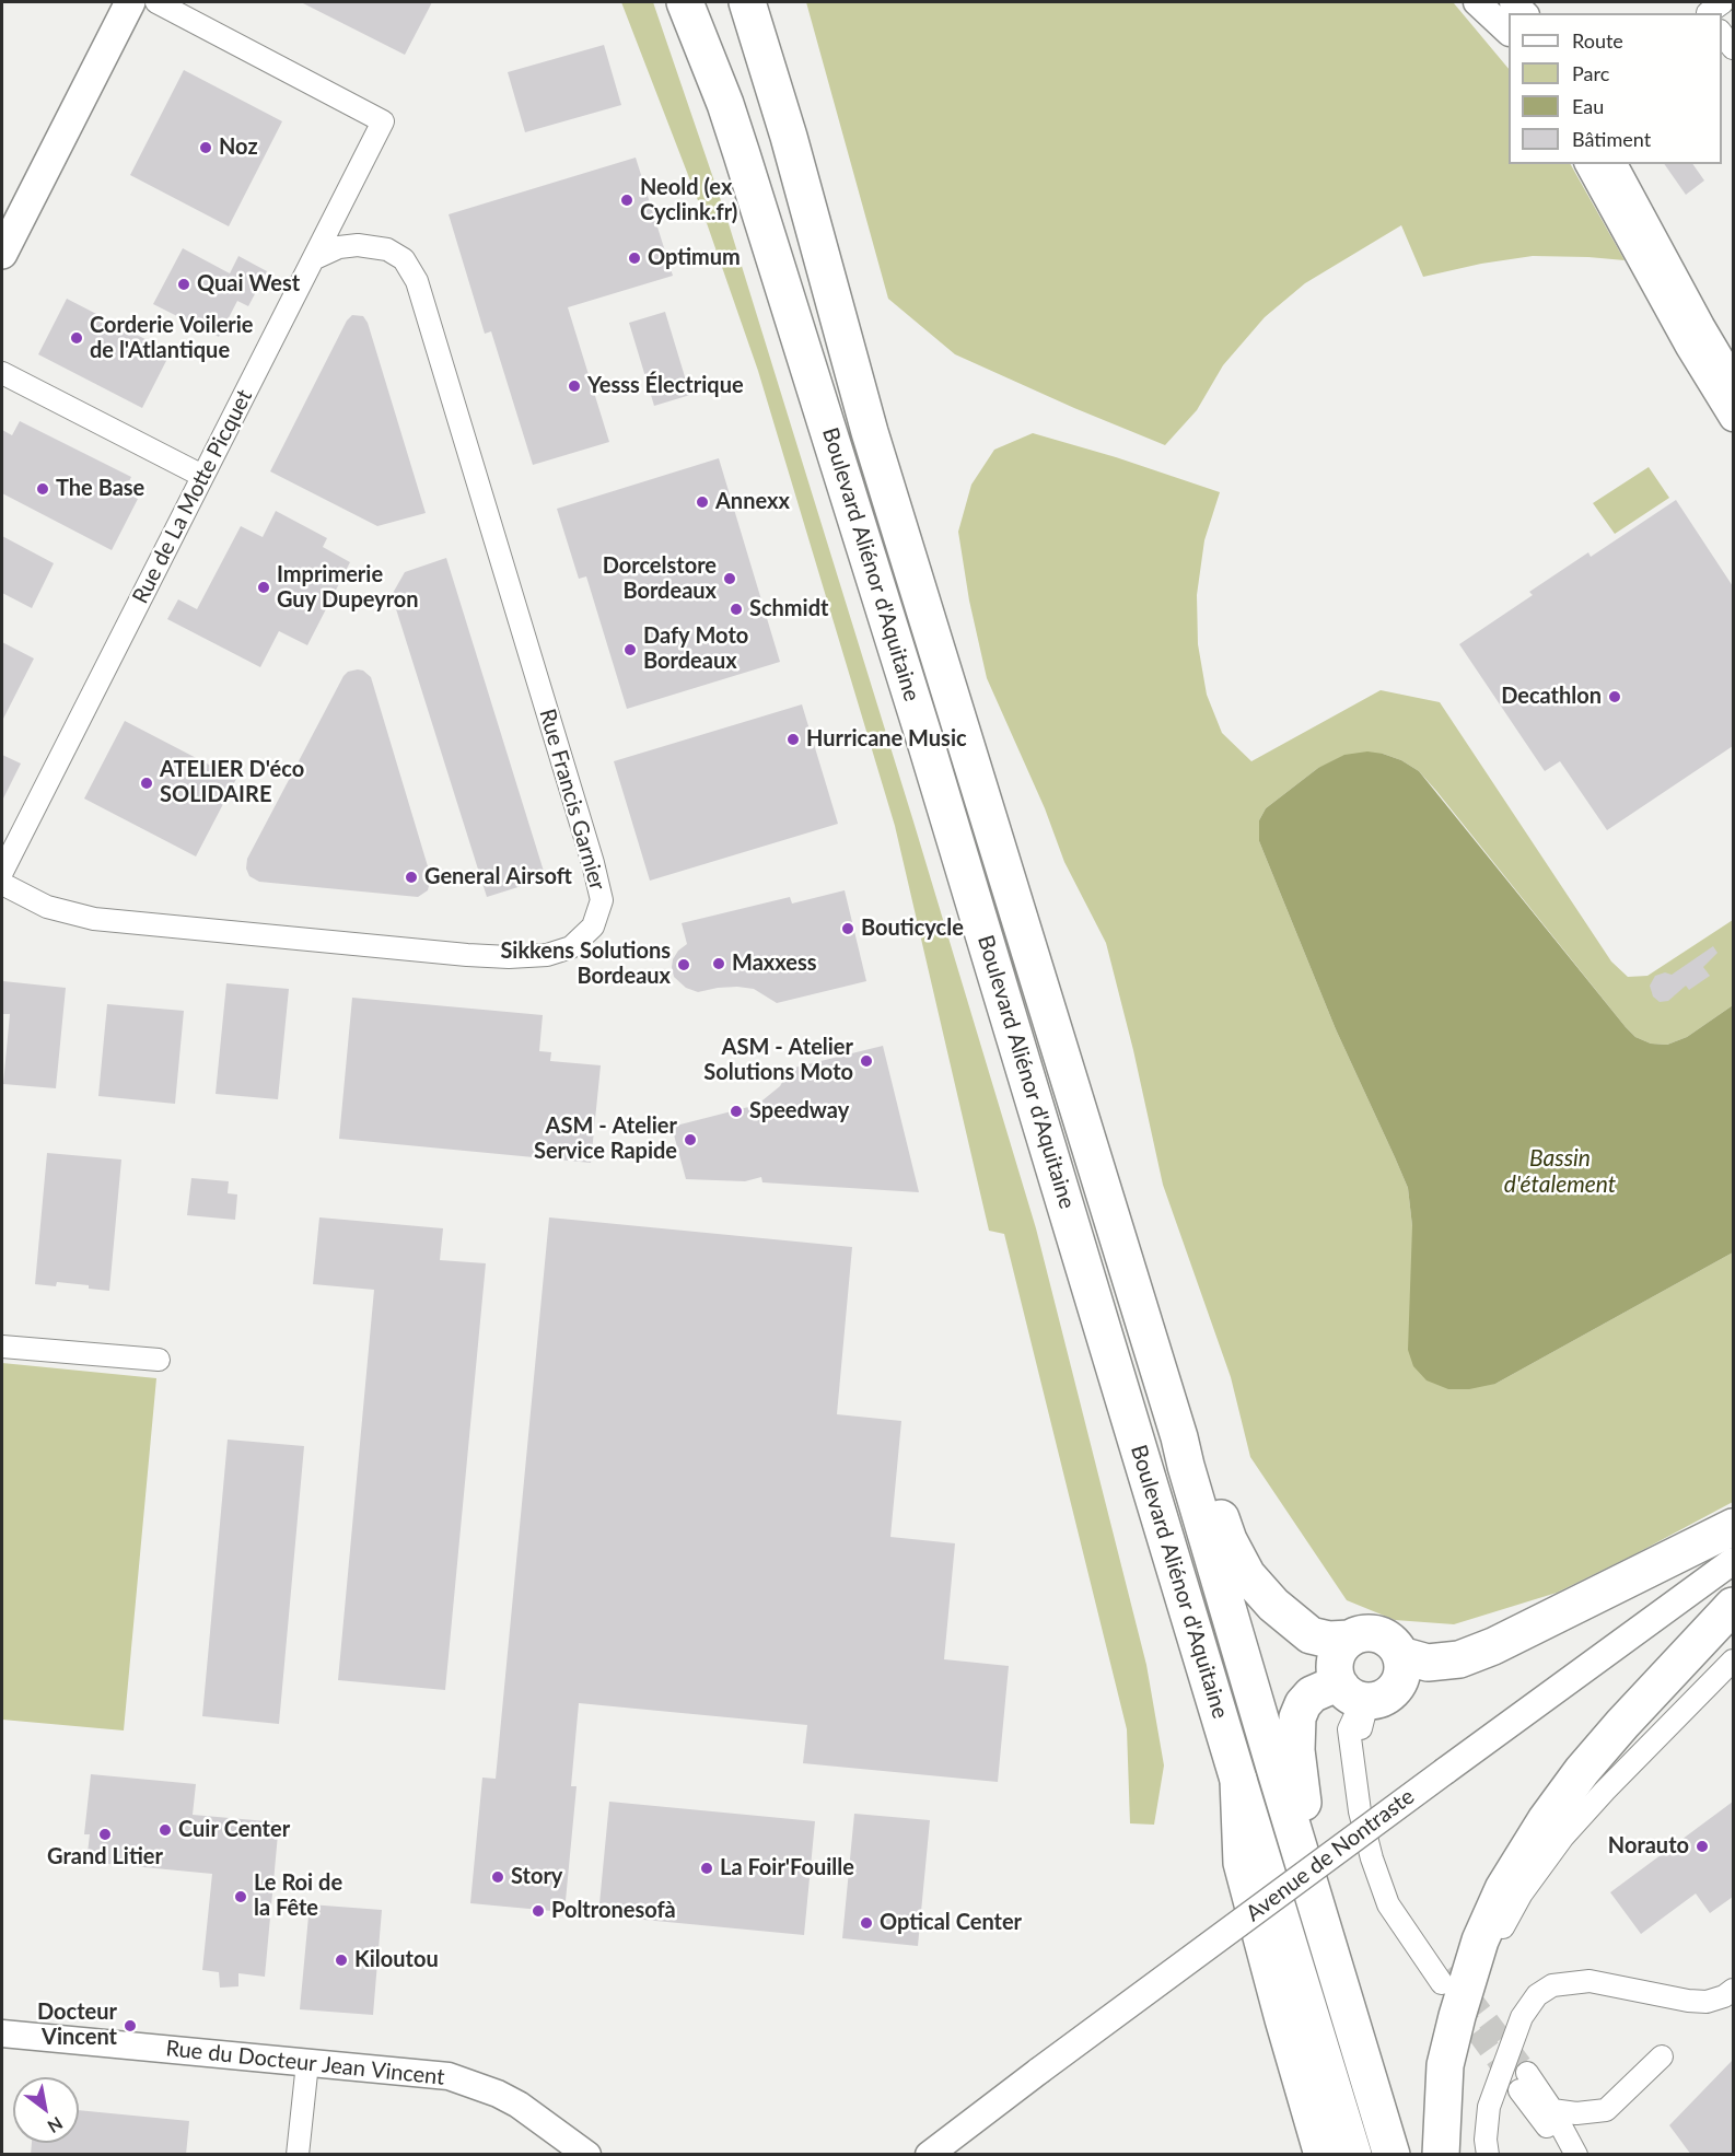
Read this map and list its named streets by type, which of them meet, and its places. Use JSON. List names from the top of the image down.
{
  "streets": {
    "highway": ["Boulevard Aliénor d'Aquitaine"],
    "street": [
      "Rue de La Motte Picquet",
      "Rue Francis Garnier",
      "Avenue de Nontraste",
      "Rue du Docteur Jean Vincent"
    ]
  },
  "crossings": [
    ["Rue de La Motte Picquet", "Rue Francis Garnier"]
  ],
  "water": ["Bassin d'étalement"],
  "places": [
    "Noz",
    "Neold (ex Cyclink.fr)",
    "Optimum",
    "Quai West",
    "Corderie Voilerie de l'Atlantique",
    "Yesss Électrique",
    "The Base",
    "Annexx",
    "Dorcelstore Bordeaux",
    "Imprimerie Guy Dupeyron",
    "Schmidt",
    "Dafy Moto Bordeaux",
    "Decathlon",
    "Hurricane Music",
    "ATELIER D'éco SOLIDAIRE",
    "General Airsoft",
    "Bouticycle",
    "Maxxess",
    "Sikkens Solutions Bordeaux",
    "ASM - Atelier Solutions Moto",
    "Speedway",
    "ASM - Atelier Service Rapide",
    "Cuir Center",
    "Grand Litier",
    "Norauto",
    "La Foir'Fouille",
    "Story",
    "Le Roi de la Fête",
    "Poltronesofà",
    "Optical Center",
    "Kiloutou",
    "Docteur Vincent"
  ],
  "legend": [
    "Route",
    "Parc",
    "Eau",
    "Bâtiment"
  ],
  "north": "bottom right"
}
